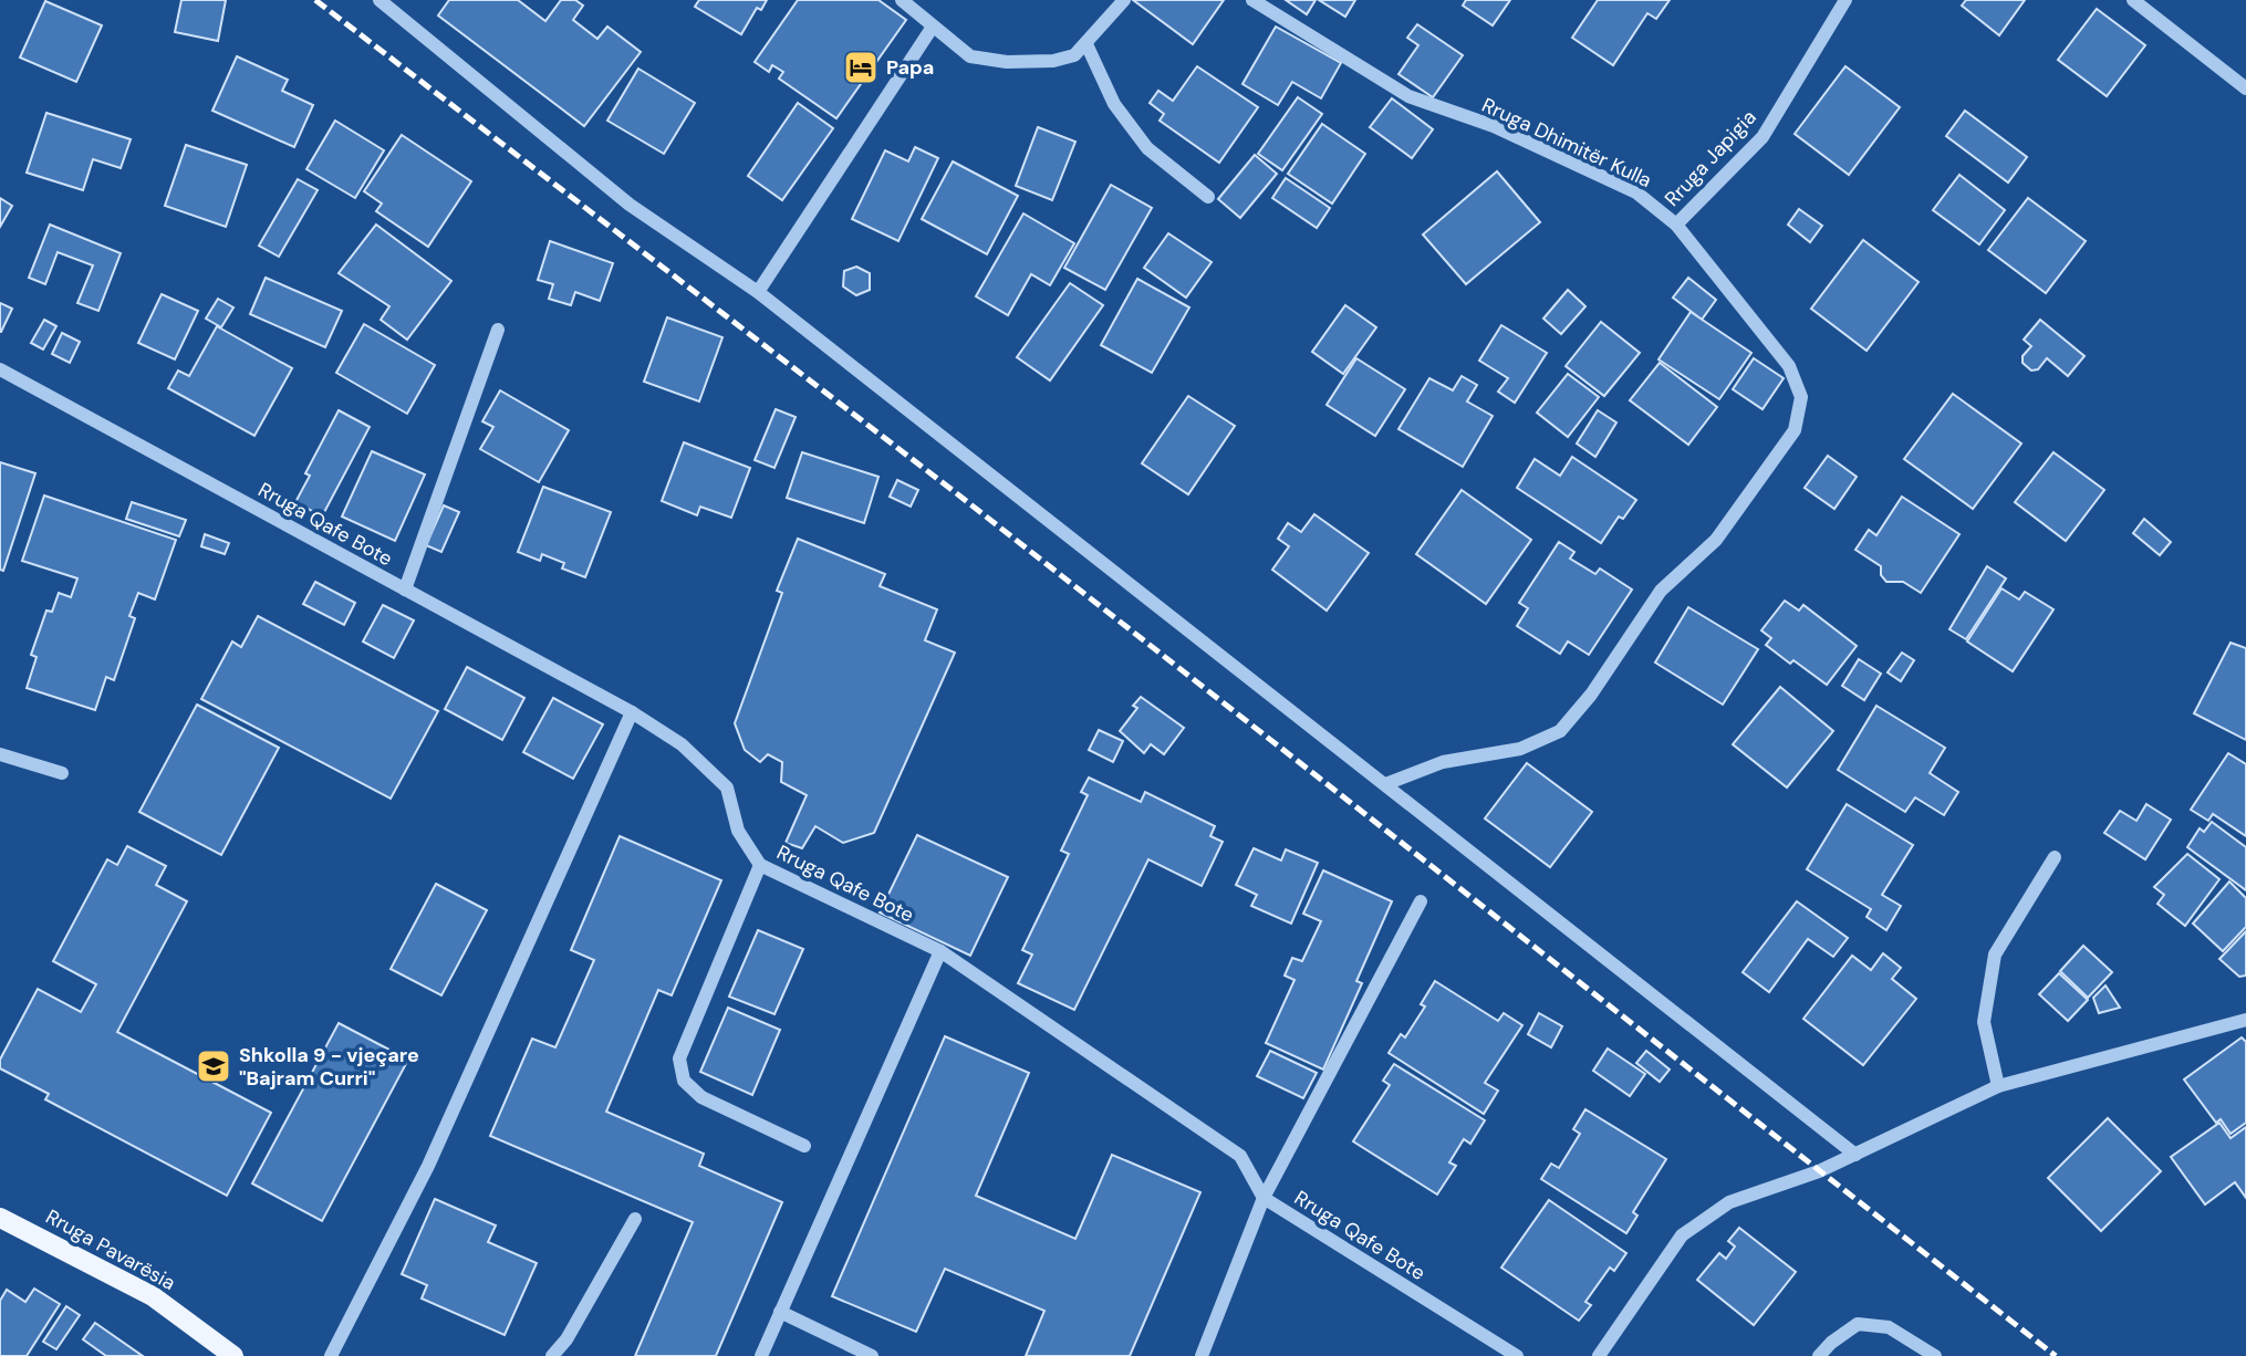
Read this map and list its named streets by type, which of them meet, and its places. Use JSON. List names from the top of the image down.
{
  "streets": {
    "main road": ["Rruga Pavarësia"],
    "street": ["Rruga Dhimitër Kulla", "Rruga Japigia", "Rruga Qafe Bote"]
  },
  "crossings": [
    ["Rruga Dhimitër Kulla", "Rruga Japigia"]
  ],
  "places": {
    "hotel": ["Papa"],
    "school or university": ["Shkolla 9 - vjeçare \"Bajram Curri\""]
  }
}
